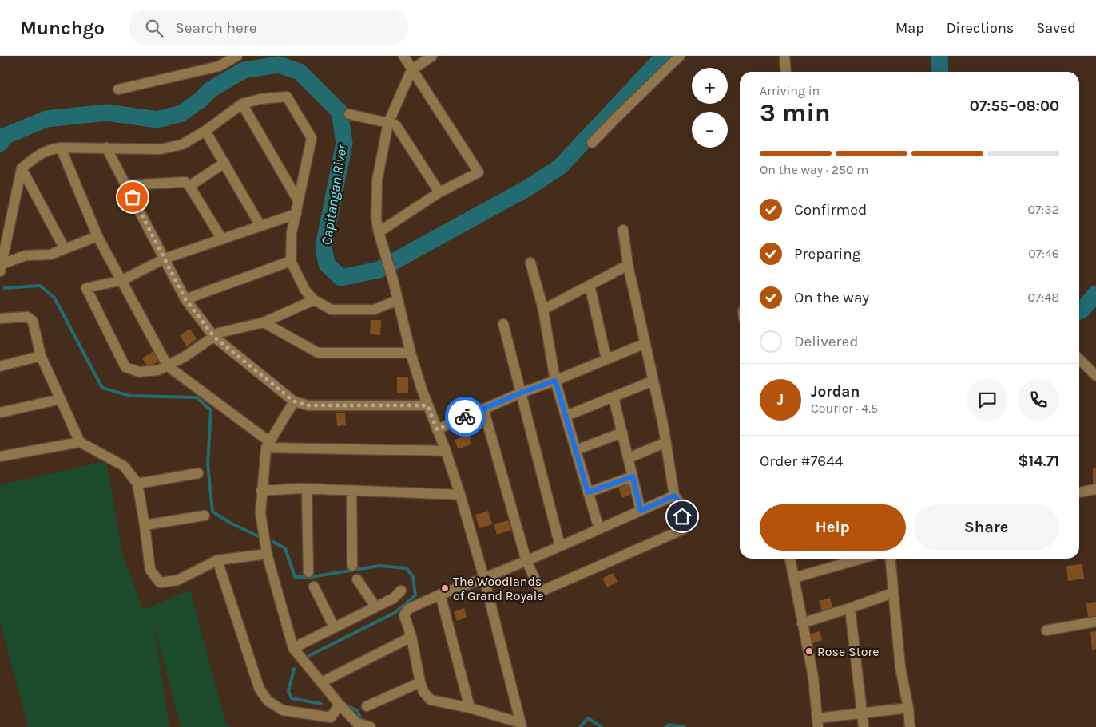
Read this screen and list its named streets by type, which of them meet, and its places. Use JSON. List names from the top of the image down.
{
  "water": ["Capitangan River"],
  "places": ["The Woodlands of Grand Royale", "Rose Store"],
  "page": {
    "header": "Munchgo",
    "search": "Search here",
    "nav": ["Map", "Directions", "Saved"],
    "map_buttons": ["+", "−"],
    "heading": ["3 min", "Arriving in", "07:55–08:00"],
    "panel": [
      "Jordan",
      "Courier · 4.5",
      "Order #7644",
      "$14.71"
    ],
    "bar": "On the way · 250 m",
    "list": [
      ["Confirmed", "07:32"],
      ["Preparing", "07:46"],
      ["On the way", "07:48"],
      "Delivered"
    ],
    "round": "J",
    "buttons": ["Help", "Share"]
  }
}
